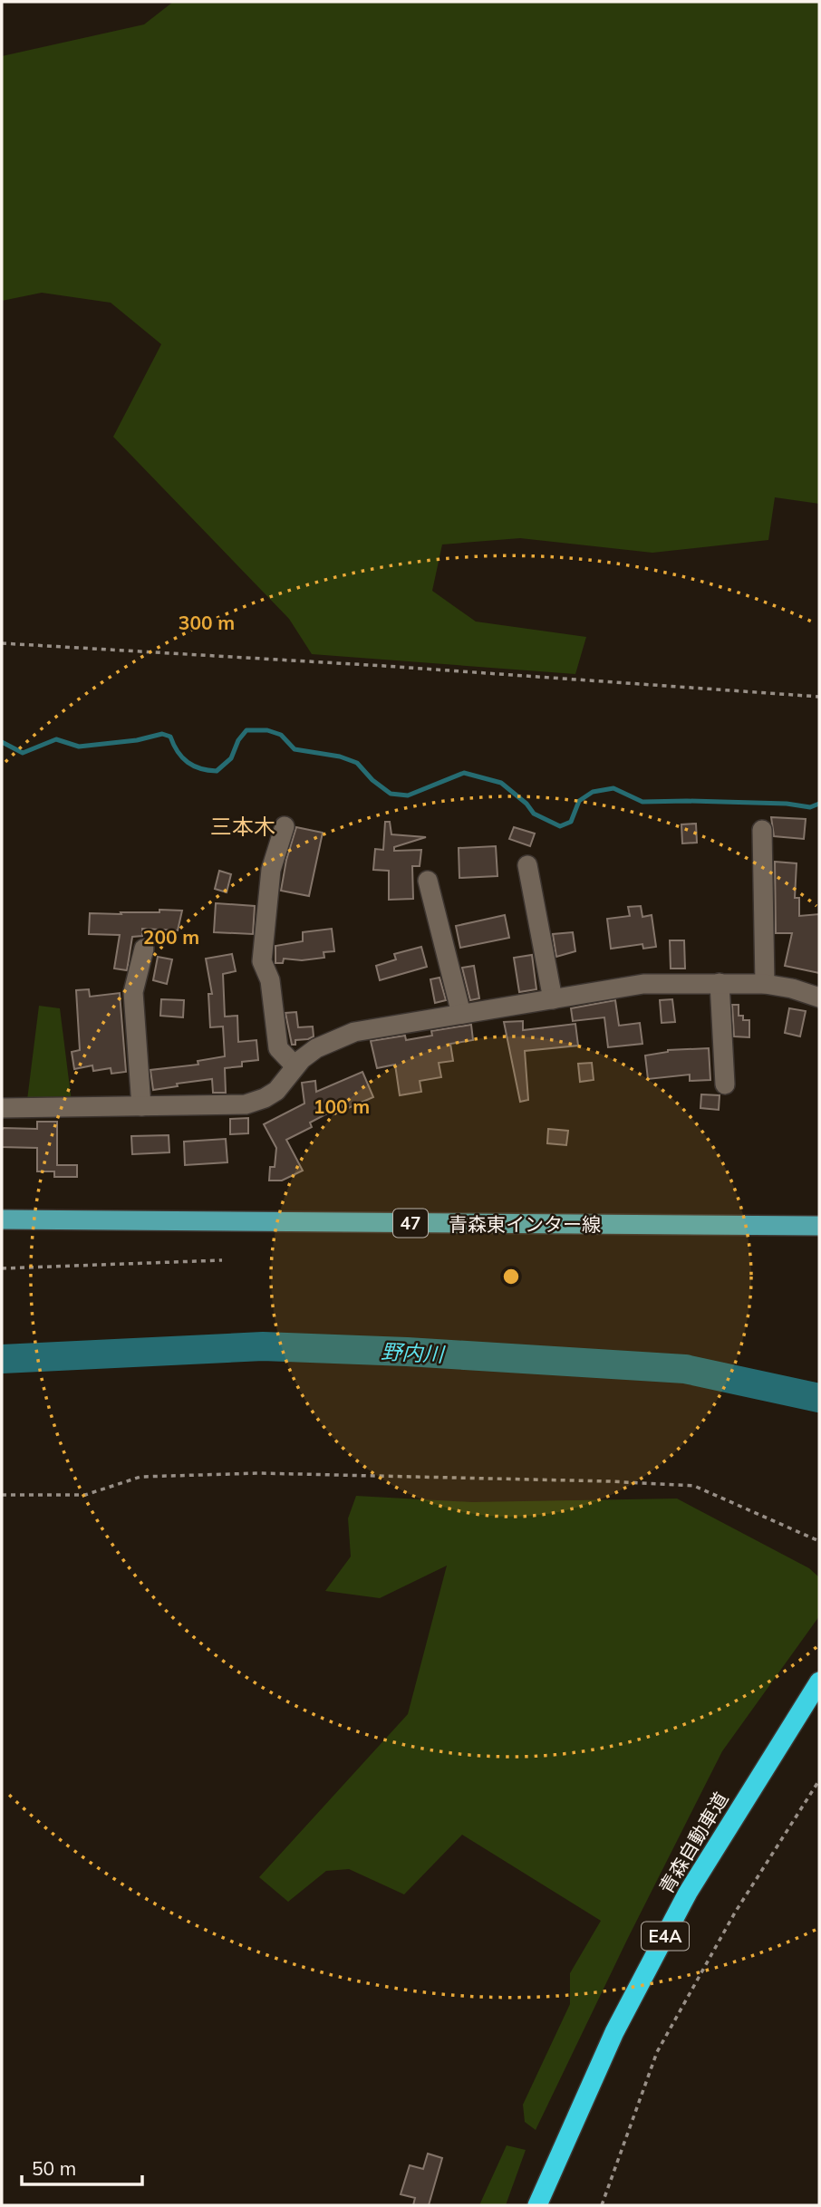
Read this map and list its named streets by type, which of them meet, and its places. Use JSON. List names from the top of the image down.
{
  "streets": {
    "highway": ["青森自動車道", "E4A"],
    "main road": ["47", "青森東インター線"]
  },
  "districts": ["三本木"],
  "water": ["野内川"],
  "scale_bar": "50 m",
  "rings": ["300 m", "200 m", "100 m"]
}
